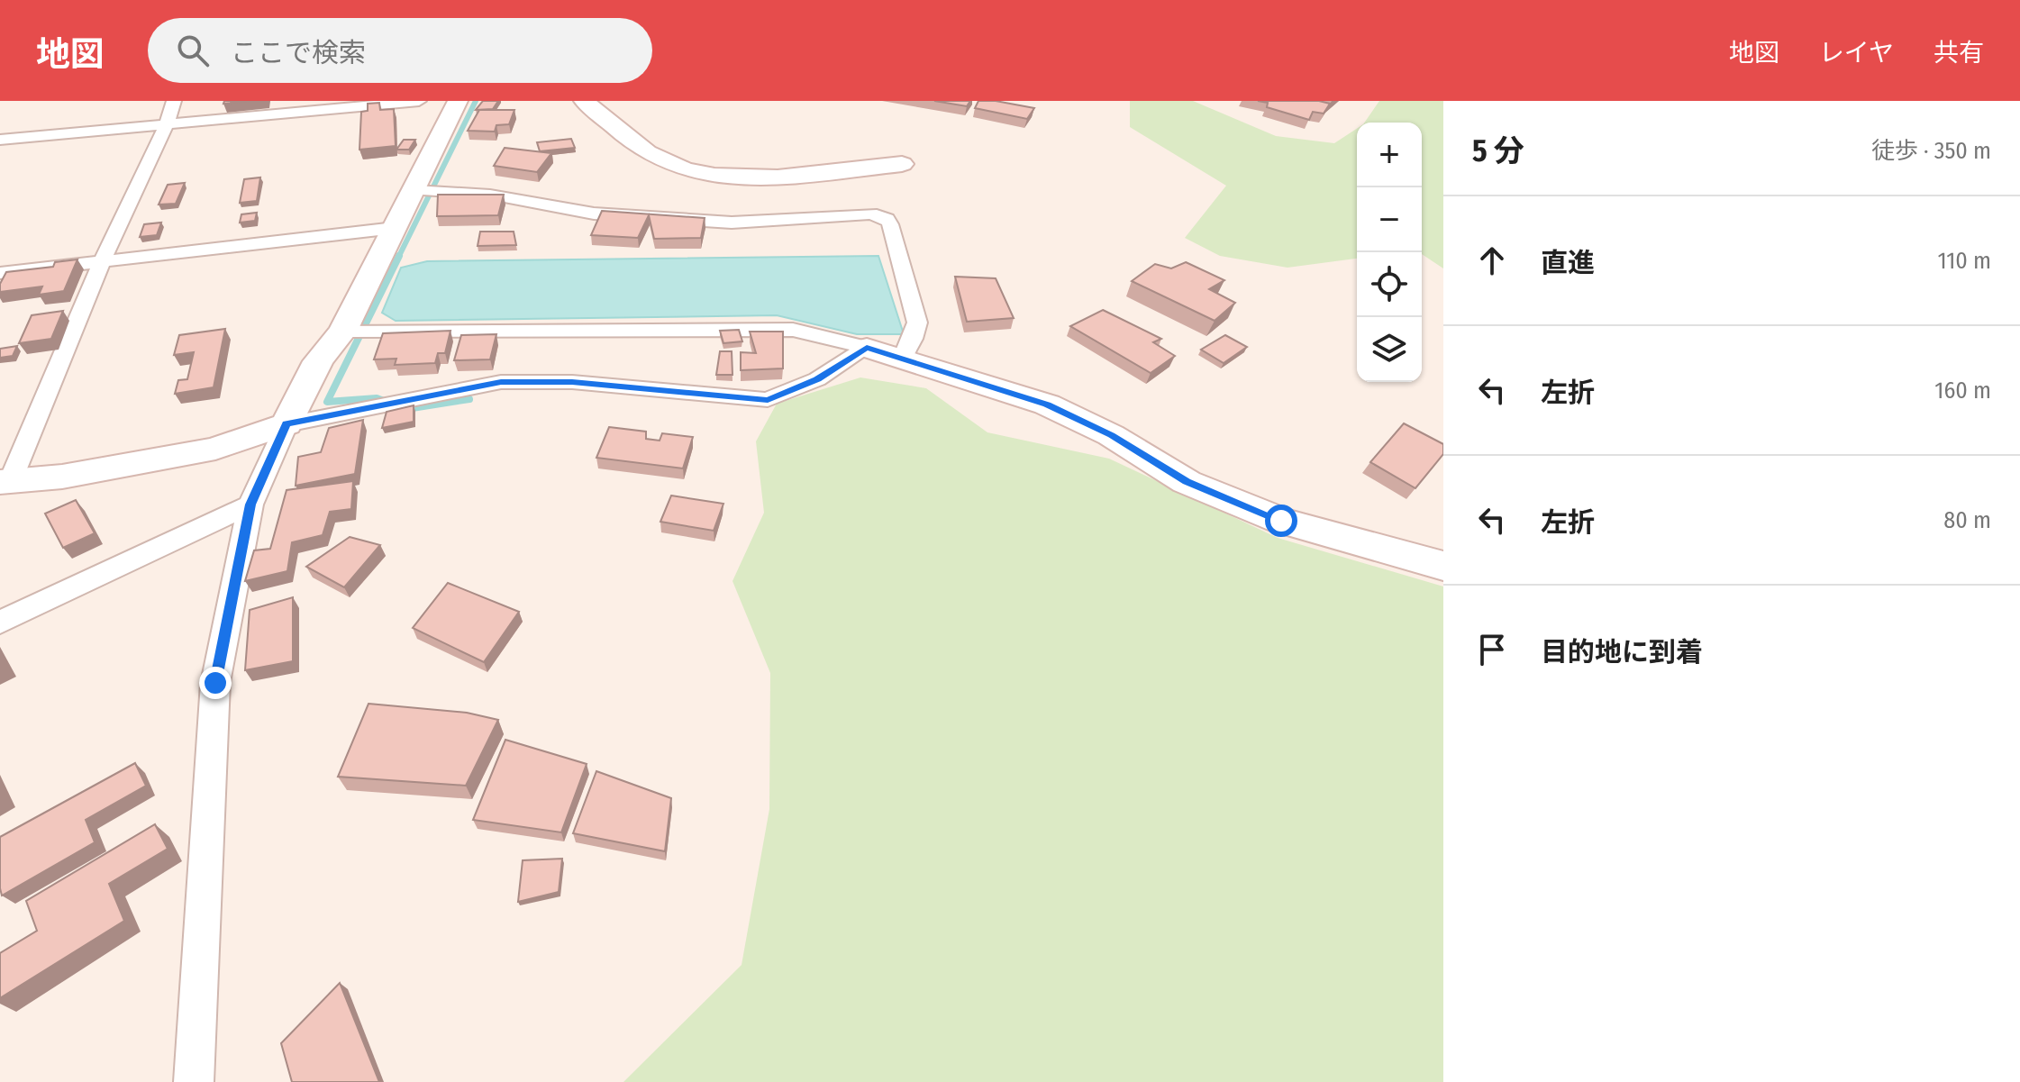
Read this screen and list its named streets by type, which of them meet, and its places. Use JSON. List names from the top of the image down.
{
  "page": {
    "header": "地図",
    "search": "ここで検索",
    "nav": ["地図", "レイヤ", "共有"],
    "heading": ["5 分", "徒歩 · 350 m"],
    "map_buttons": ["+", "−"],
    "list": [
      ["直進", "110 m"],
      ["左折", "160 m"],
      ["左折", "80 m"],
      "目的地に到着"
    ]
  }
}
